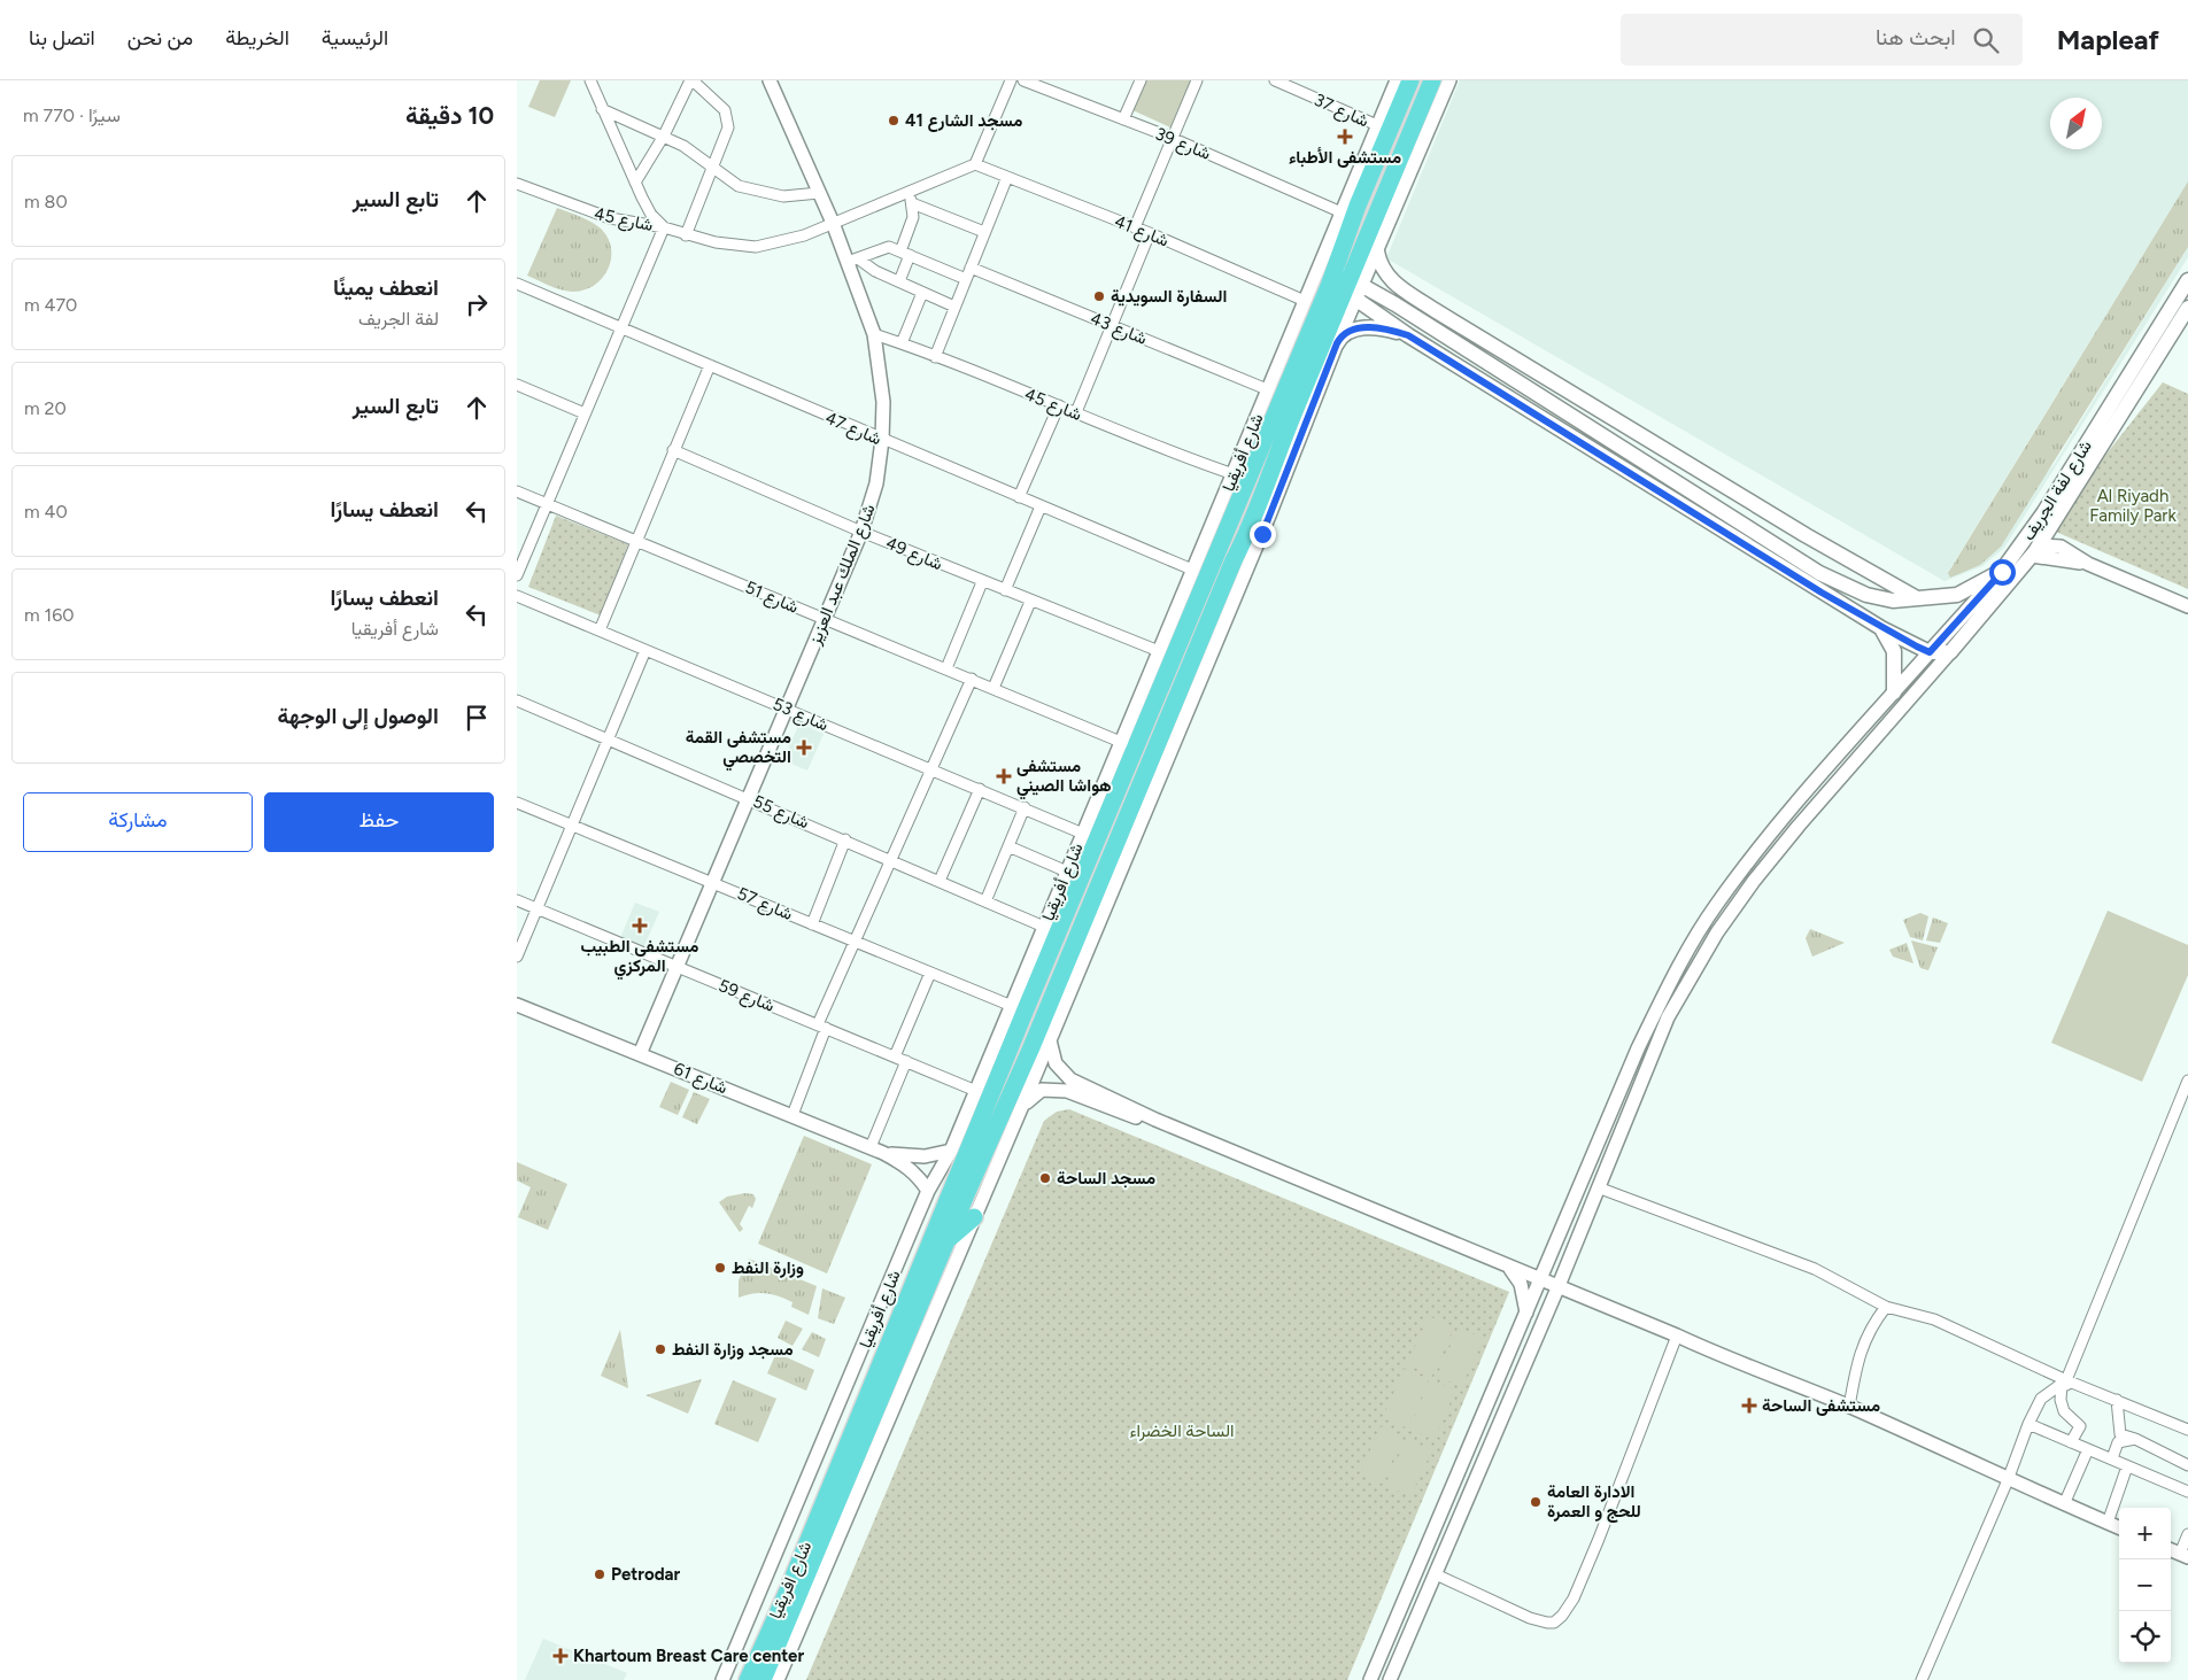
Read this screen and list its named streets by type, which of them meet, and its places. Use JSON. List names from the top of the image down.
{
  "streets": {
    "highway": ["شارع أفريقيا", "شارع افريقيا"],
    "main road": ["شارع لفة الجريف"],
    "street": [
      "شارع 37",
      "شارع 39",
      "شارع 45",
      "شارع 41",
      "شارع 43",
      "شارع 47",
      "شارع 49",
      "شارع الملك عبد العزيز",
      "شارع 51",
      "شارع 53",
      "شارع 55",
      "شارع 57",
      "شارع 59",
      "شارع 61"
    ]
  },
  "crossings": [
    ["شارع 37", "شارع أفريقيا"],
    ["شارع 39", "شارع أفريقيا"],
    ["شارع 45", "شارع 41"],
    ["شارع 45", "شارع أفريقيا"],
    ["شارع 45", "شارع الملك عبد العزيز"],
    ["شارع 41", "شارع أفريقيا"],
    ["شارع 43", "شارع أفريقيا"],
    ["شارع 47", "شارع أفريقيا"],
    ["شارع 47", "شارع الملك عبد العزيز"],
    ["شارع أفريقيا", "شارع لفة الجريف"],
    ["شارع أفريقيا", "شارع 49"],
    ["شارع أفريقيا", "شارع 51"],
    ["شارع أفريقيا", "شارع 53"],
    ["شارع أفريقيا", "شارع 55"],
    ["شارع أفريقيا", "شارع 57"],
    ["شارع أفريقيا", "شارع 59"],
    ["شارع أفريقيا", "شارع افريقيا"],
    ["شارع 49", "شارع الملك عبد العزيز"],
    ["شارع الملك عبد العزيز", "شارع 51"],
    ["شارع الملك عبد العزيز", "شارع 53"],
    ["شارع الملك عبد العزيز", "شارع 55"],
    ["شارع الملك عبد العزيز", "شارع 57"],
    ["شارع الملك عبد العزيز", "شارع 59"],
    ["شارع الملك عبد العزيز", "شارع 61"]
  ],
  "parks": ["Al Riyadh Family Park", "الساحة الخضراء"],
  "places": {
    "other": [
      "مسجد الشارع 41",
      "السفارة السويدية",
      "مسجد الساحة",
      "وزارة النفط",
      "مسجد وزارة النفط",
      "الادارة العامة للحج و العمرة",
      "Petrodar"
    ],
    "health": [
      "مستشفی الأطباء",
      "مستشفى القمة التخصصي",
      "مستشفى هواشا الصيني",
      "مستشفى الطبيب المركزي",
      "مستشفى الساحة",
      "Khartoum Breast Care center"
    ]
  },
  "north": "top right",
  "page": {
    "header": "Mapleaf",
    "search": "ابحث هنا",
    "nav": [
      "الرئيسية",
      "الخريطة",
      "من نحن",
      "اتصل بنا"
    ],
    "heading": ["10 دقيقة", "سيرًا · 770 m"],
    "list": [
      ["تابع السير", "80 m"],
      ["انعطف يمينًا", "لفة الجريف", "470 m"],
      ["تابع السير", "20 m"],
      ["انعطف يسارًا", "40 m"],
      ["انعطف يسارًا", "شارع أفريقيا", "160 m"],
      "الوصول إلى الوجهة"
    ],
    "buttons": ["حفظ", "مشاركة"],
    "map_buttons": ["+", "−"]
  }
}
